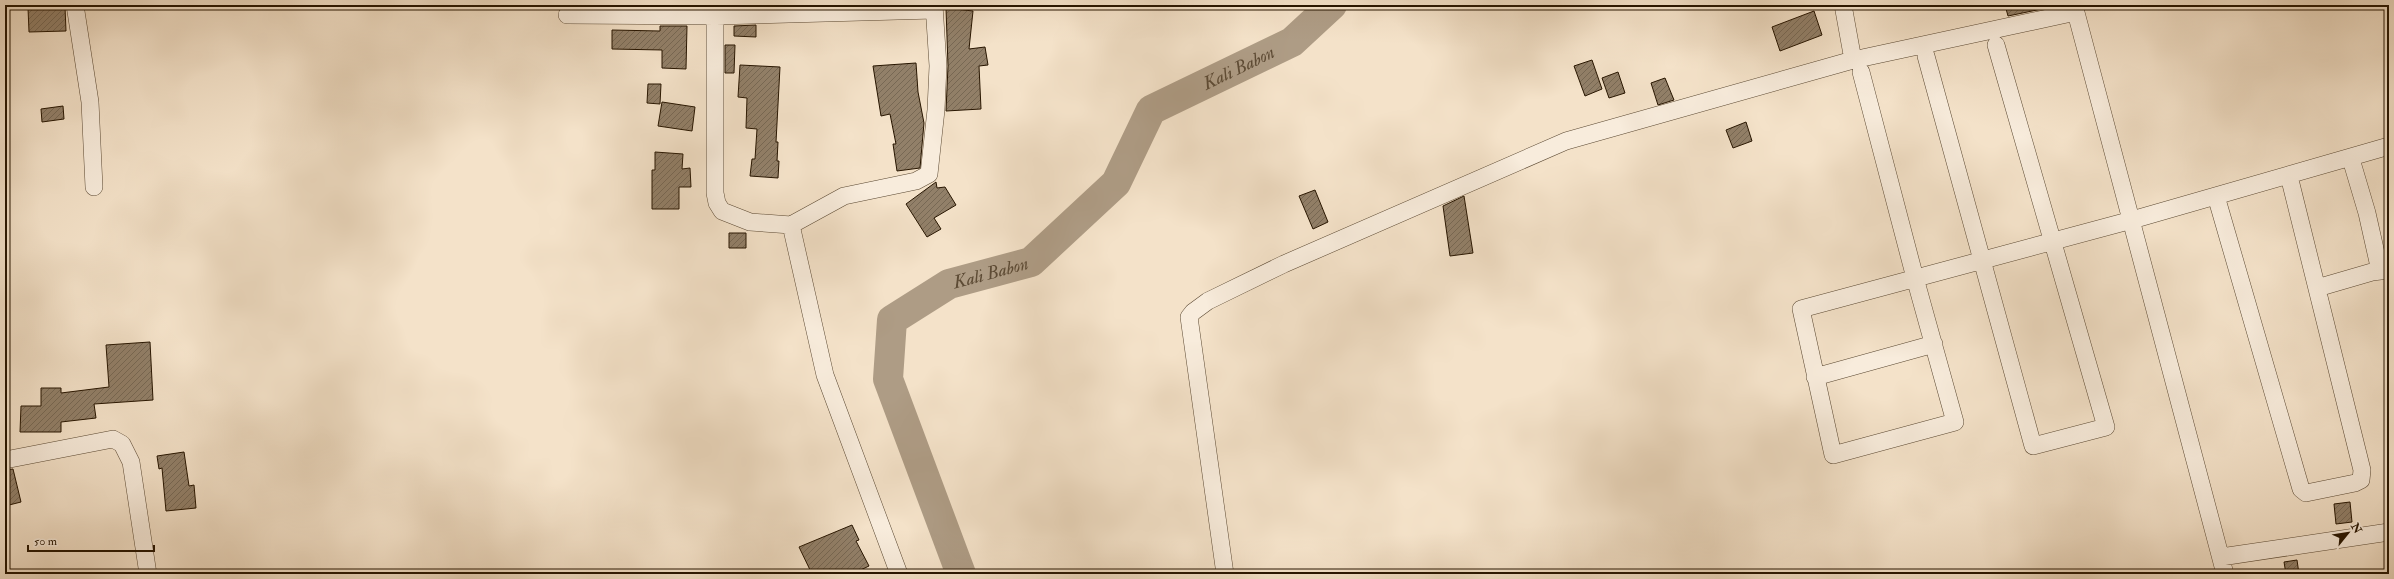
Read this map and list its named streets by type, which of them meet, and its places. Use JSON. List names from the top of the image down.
{
  "water": ["Kali Babon"],
  "scale_bar": "50 m",
  "north": "top right"
}
